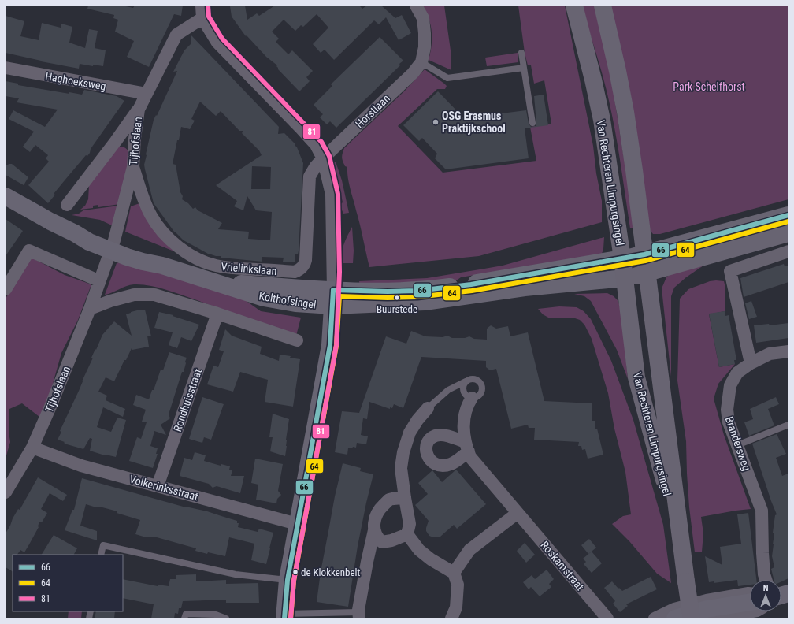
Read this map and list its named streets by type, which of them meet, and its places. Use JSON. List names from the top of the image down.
{
  "streets": {
    "main road": ["Van Rechteren Limpurgsingel", "Kolthofsingel"],
    "street": [
      "Haghoeksweg",
      "Horstlaan",
      "Tijhofslaan",
      "Vrielinkslaan",
      "Rondhuisstraat",
      "Brandersweg",
      "Volkerinksstraat",
      "Roskamstraat"
    ]
  },
  "crossings": [
    ["Haghoeksweg", "Tijhofslaan"],
    ["Horstlaan", "Vrielinkslaan"],
    ["Tijhofslaan", "Vrielinkslaan"],
    ["Tijhofslaan", "Kolthofsingel"],
    ["Tijhofslaan", "Volkerinksstraat"],
    ["Van Rechteren Limpurgsingel", "Kolthofsingel"],
    ["Rondhuisstraat", "Volkerinksstraat"]
  ],
  "parks": ["Park Schelfhorst"],
  "places": ["OSG Erasmus Praktijkschool", "Buurstede", "de Klokkenbelt"],
  "lines": ["transit line 81", "transit line 66", "transit line 64"],
  "legend": ["66", "64", "81"],
  "north": "top"
}
